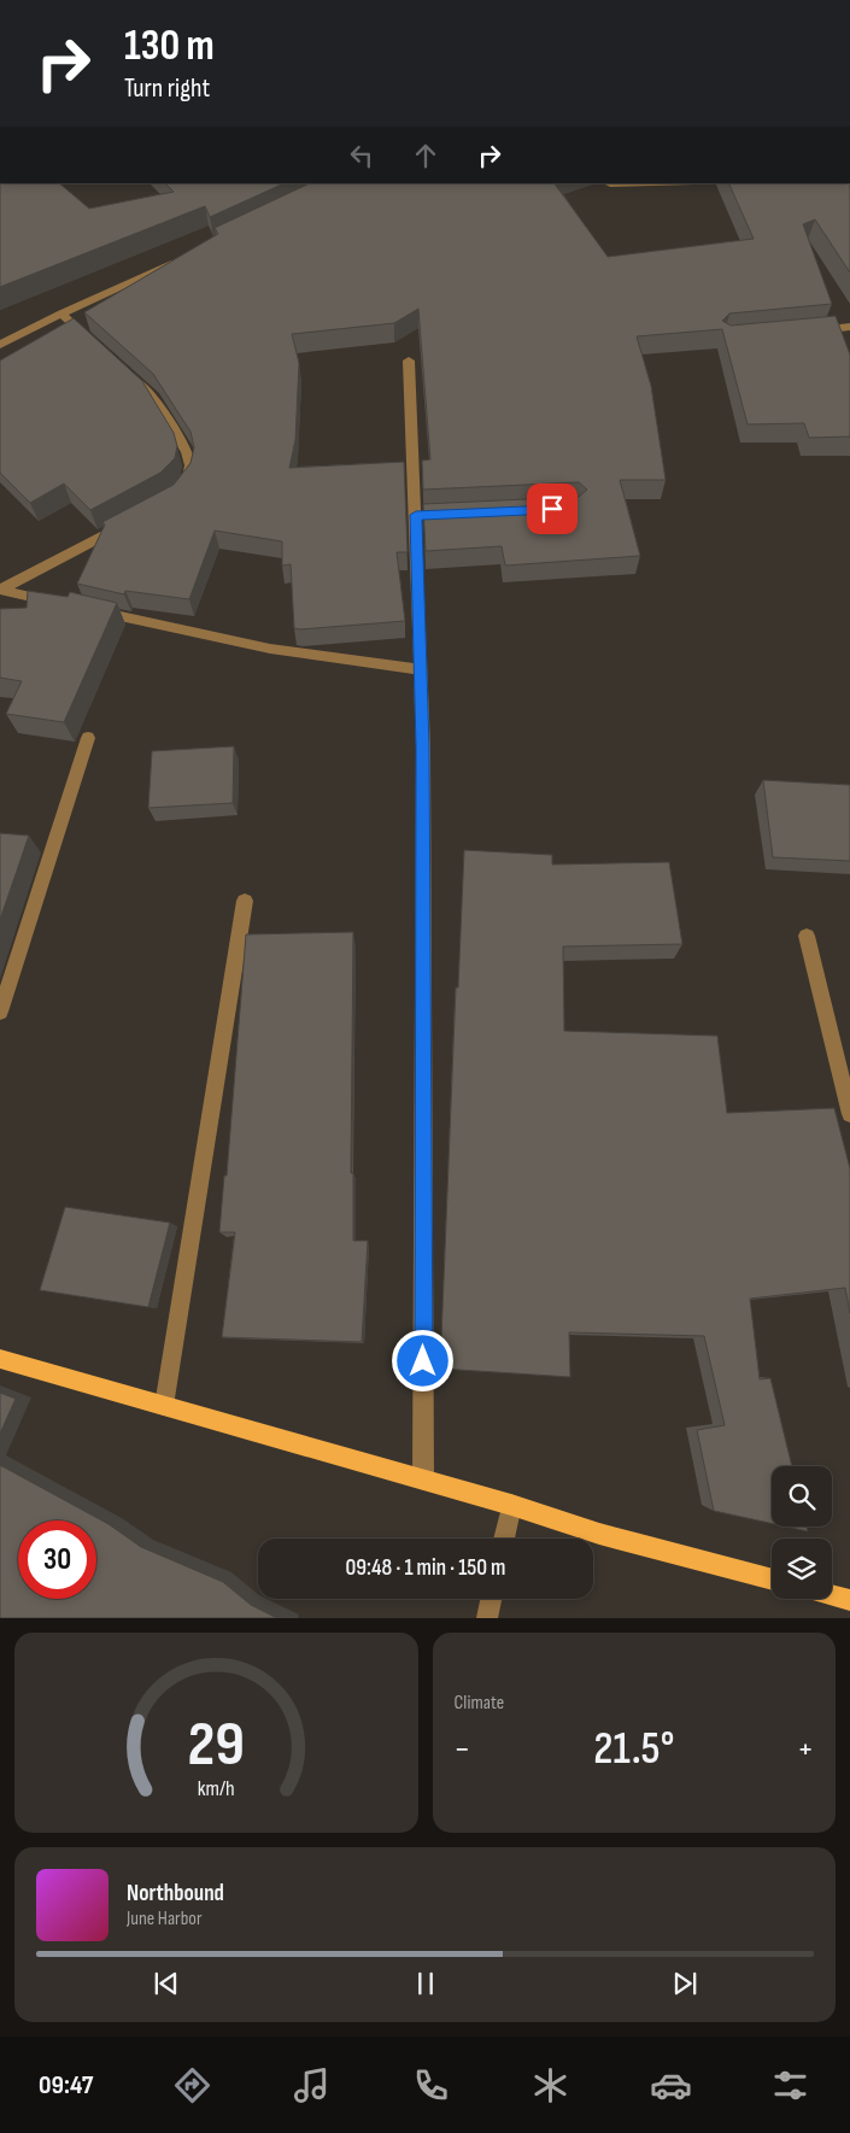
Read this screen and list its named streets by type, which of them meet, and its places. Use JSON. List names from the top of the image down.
{
  "page": {
    "turn": ["130 m", "Turn right"],
    "limit": "30",
    "trip": "09:48 · 1 min · 150 m",
    "tile": "Climate",
    "heat": ["−", "21.5°", "+"],
    "song": ["Northbound", "June Harbor"],
    "tabs": "09:47",
    "gauge": ["29", "km/h"]
  }
}
